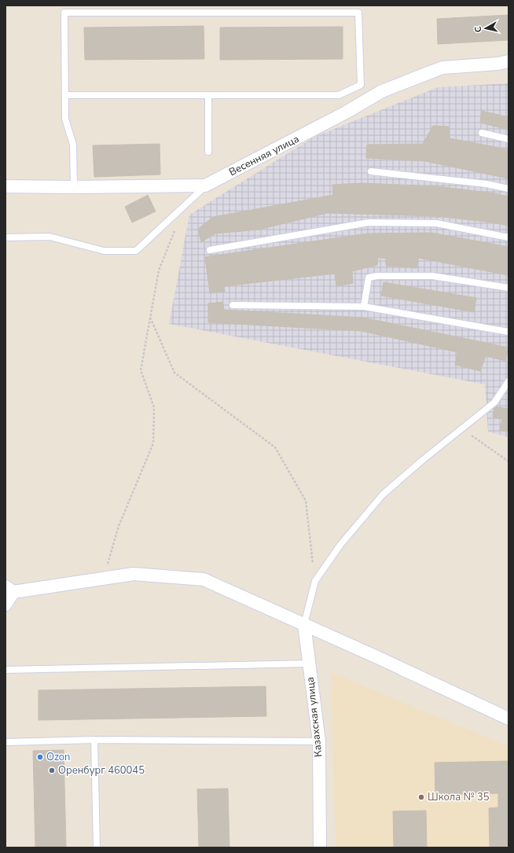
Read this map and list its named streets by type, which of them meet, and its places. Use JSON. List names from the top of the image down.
{
  "streets": {
    "street": ["Весенняя улица", "Казахская улица"]
  },
  "places": ["Ozon", "Оренбург 460045", "Школа № 35"],
  "north": "left"
}
